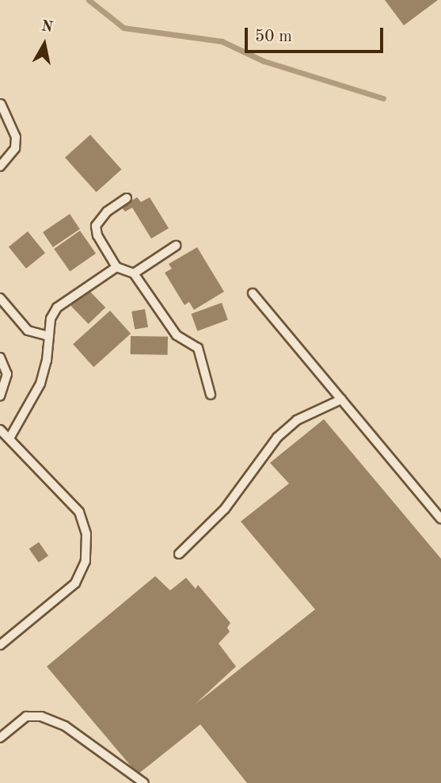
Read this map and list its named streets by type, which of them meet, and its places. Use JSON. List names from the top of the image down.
{
  "scale_bar": "50 m",
  "north": "top"
}
